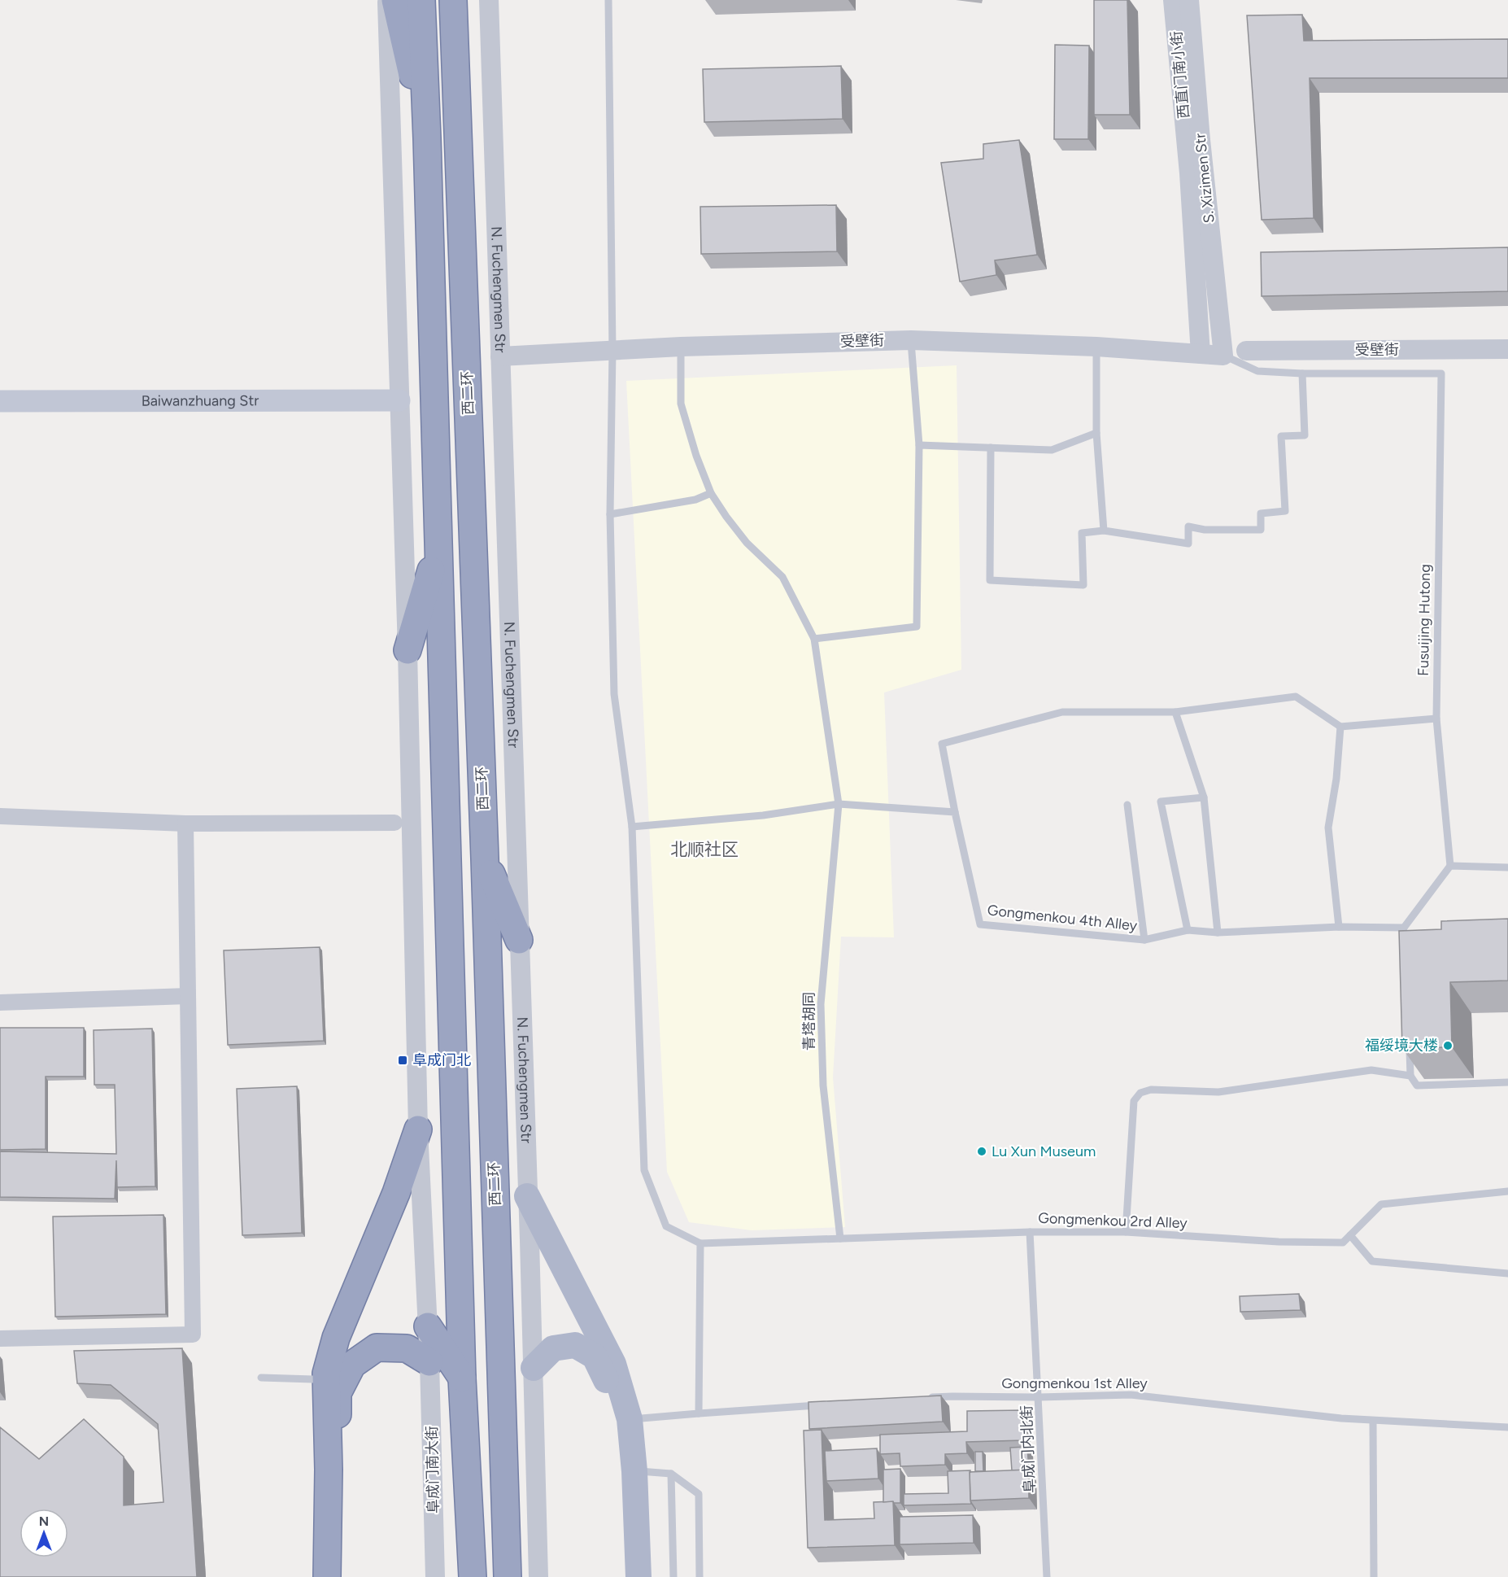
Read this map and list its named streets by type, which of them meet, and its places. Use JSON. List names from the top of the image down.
{
  "streets": {
    "highway": ["西二环"],
    "main road": ["Baiwanzhuang Str"],
    "street": [
      "西直门南小街",
      "S. Xizimen Str",
      "N. Fuchengmen Str",
      "受壁街",
      "阜成门南大街"
    ],
    "lane": [
      "Fusuijing Hutong",
      "Gongmenkou 4th Alley",
      "青塔胡同",
      "Gongmenkou 2rd Alley",
      "Gongmenkou 1st Alley",
      "阜成门内北街"
    ]
  },
  "crossings": [
    ["西直门南小街", "受壁街"],
    ["S. Xizimen Str", "受壁街"],
    ["N. Fuchengmen Str", "受壁街"],
    ["受壁街", "青塔胡同"],
    ["青塔胡同", "Gongmenkou 2rd Alley"],
    ["Gongmenkou 2rd Alley", "阜成门内北街"],
    ["Gongmenkou 1st Alley", "阜成门内北街"]
  ],
  "districts": ["北顺社区"],
  "places": {
    "other": ["福绥境大楼", "Lu Xun Museum"],
    "transit": ["阜成门北"]
  },
  "north": "top"
}
